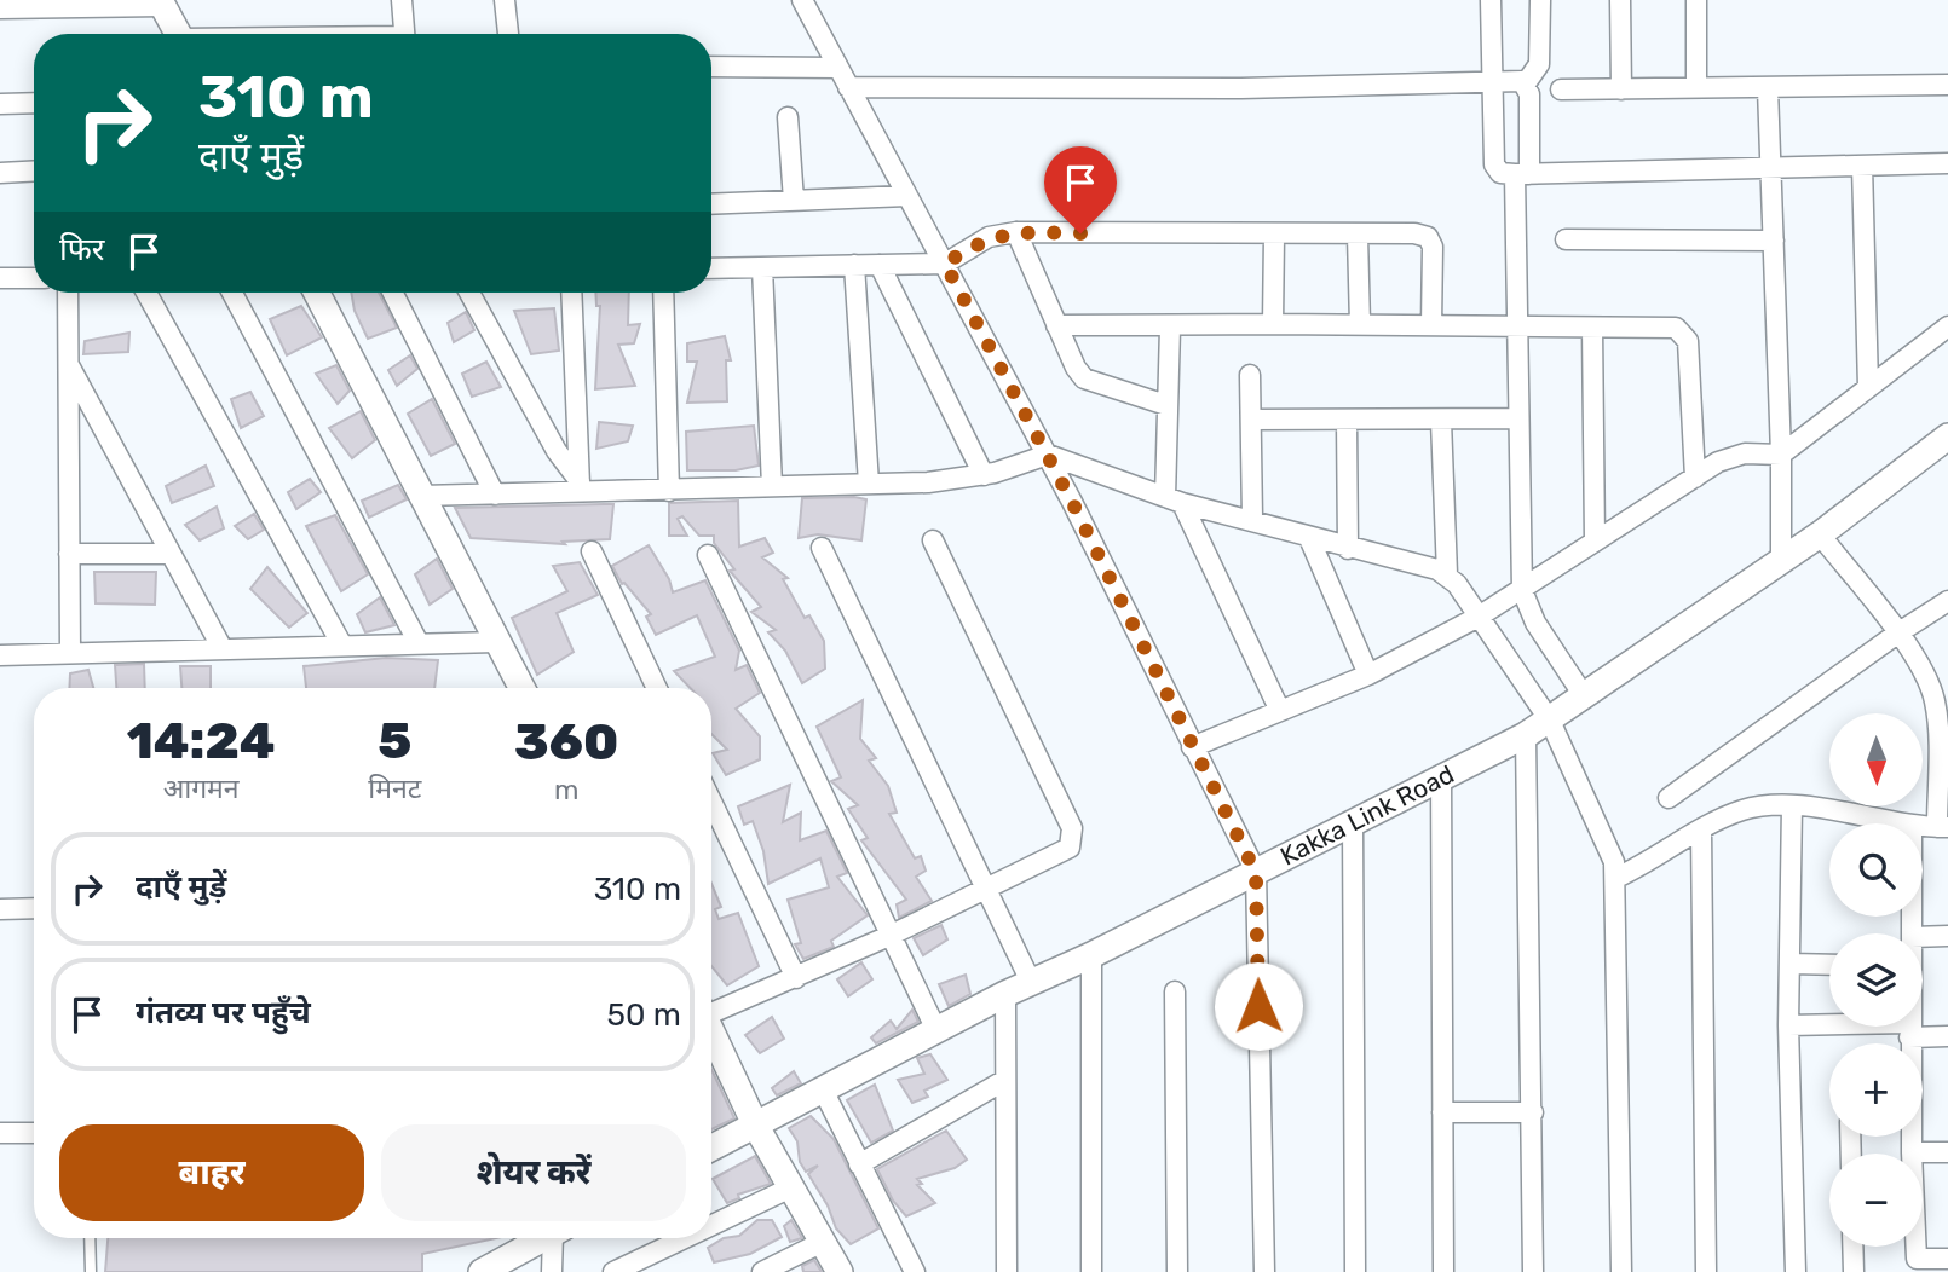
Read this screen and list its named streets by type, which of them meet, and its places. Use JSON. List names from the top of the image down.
{
  "streets": {
    "street": ["Kakka Link Road"]
  },
  "north": "bottom",
  "page": {
    "turn": ["310 m", "दाएँ मुड़ें"],
    "then": "फिर",
    "eta": [
      "14:24",
      "आगमन",
      "5",
      "मिनट",
      "360",
      "m"
    ],
    "map_buttons": ["+", "−"],
    "list": [
      {
        "name": "दाएँ मुड़ें",
        "value": "310 m"
      },
      {
        "name": "गंतव्य पर पहुँचे",
        "value": "50 m"
      }
    ],
    "buttons": ["बाहर", "शेयर करें"]
  }
}
